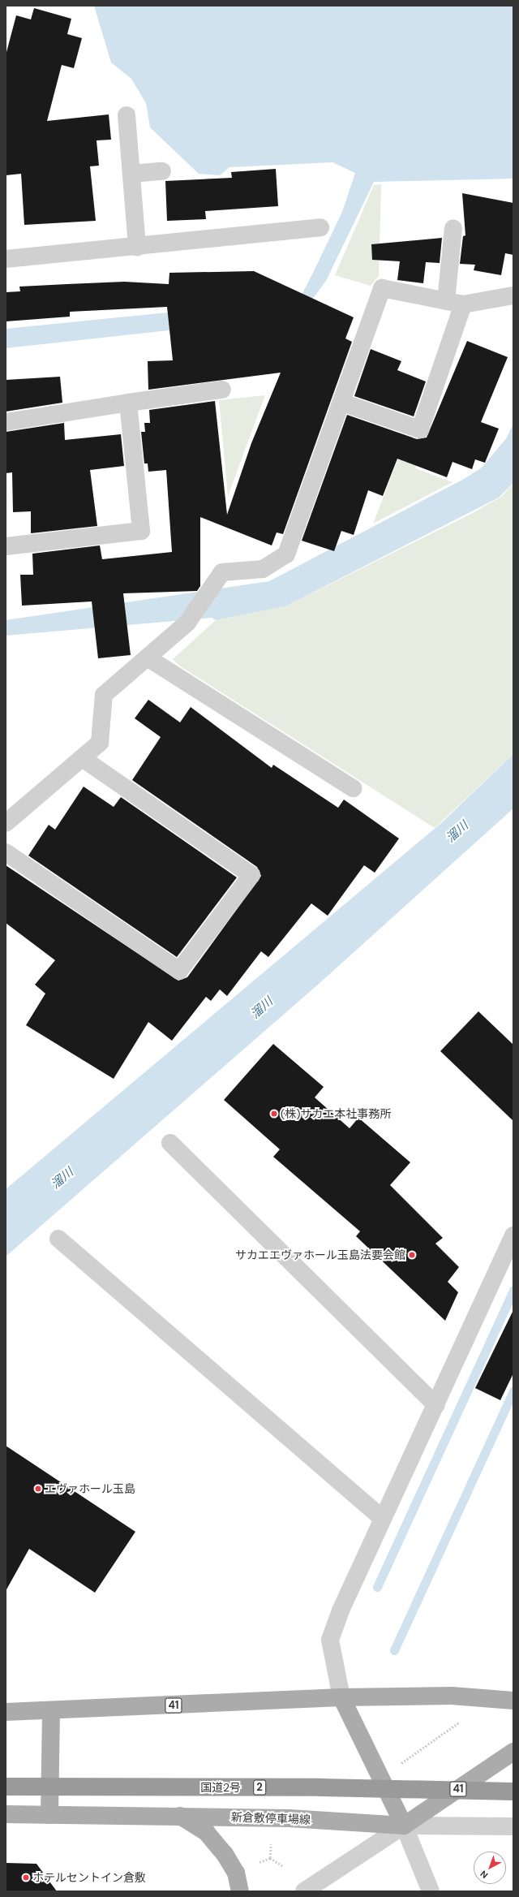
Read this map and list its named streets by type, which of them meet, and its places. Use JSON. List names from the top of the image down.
{
  "streets": {
    "highway": ["国道2号", "2"],
    "main road": ["41", "新倉敷停車場線"]
  },
  "crossings": [
    ["41", "新倉敷停車場線"]
  ],
  "water": ["溜川"],
  "places": [
    "(株)サカエ本社事務所",
    "サカエエヴァホール玉島法要会館",
    "エヴァホール玉島",
    "ホテルセントイン倉敷"
  ],
  "north": "bottom left"
}
